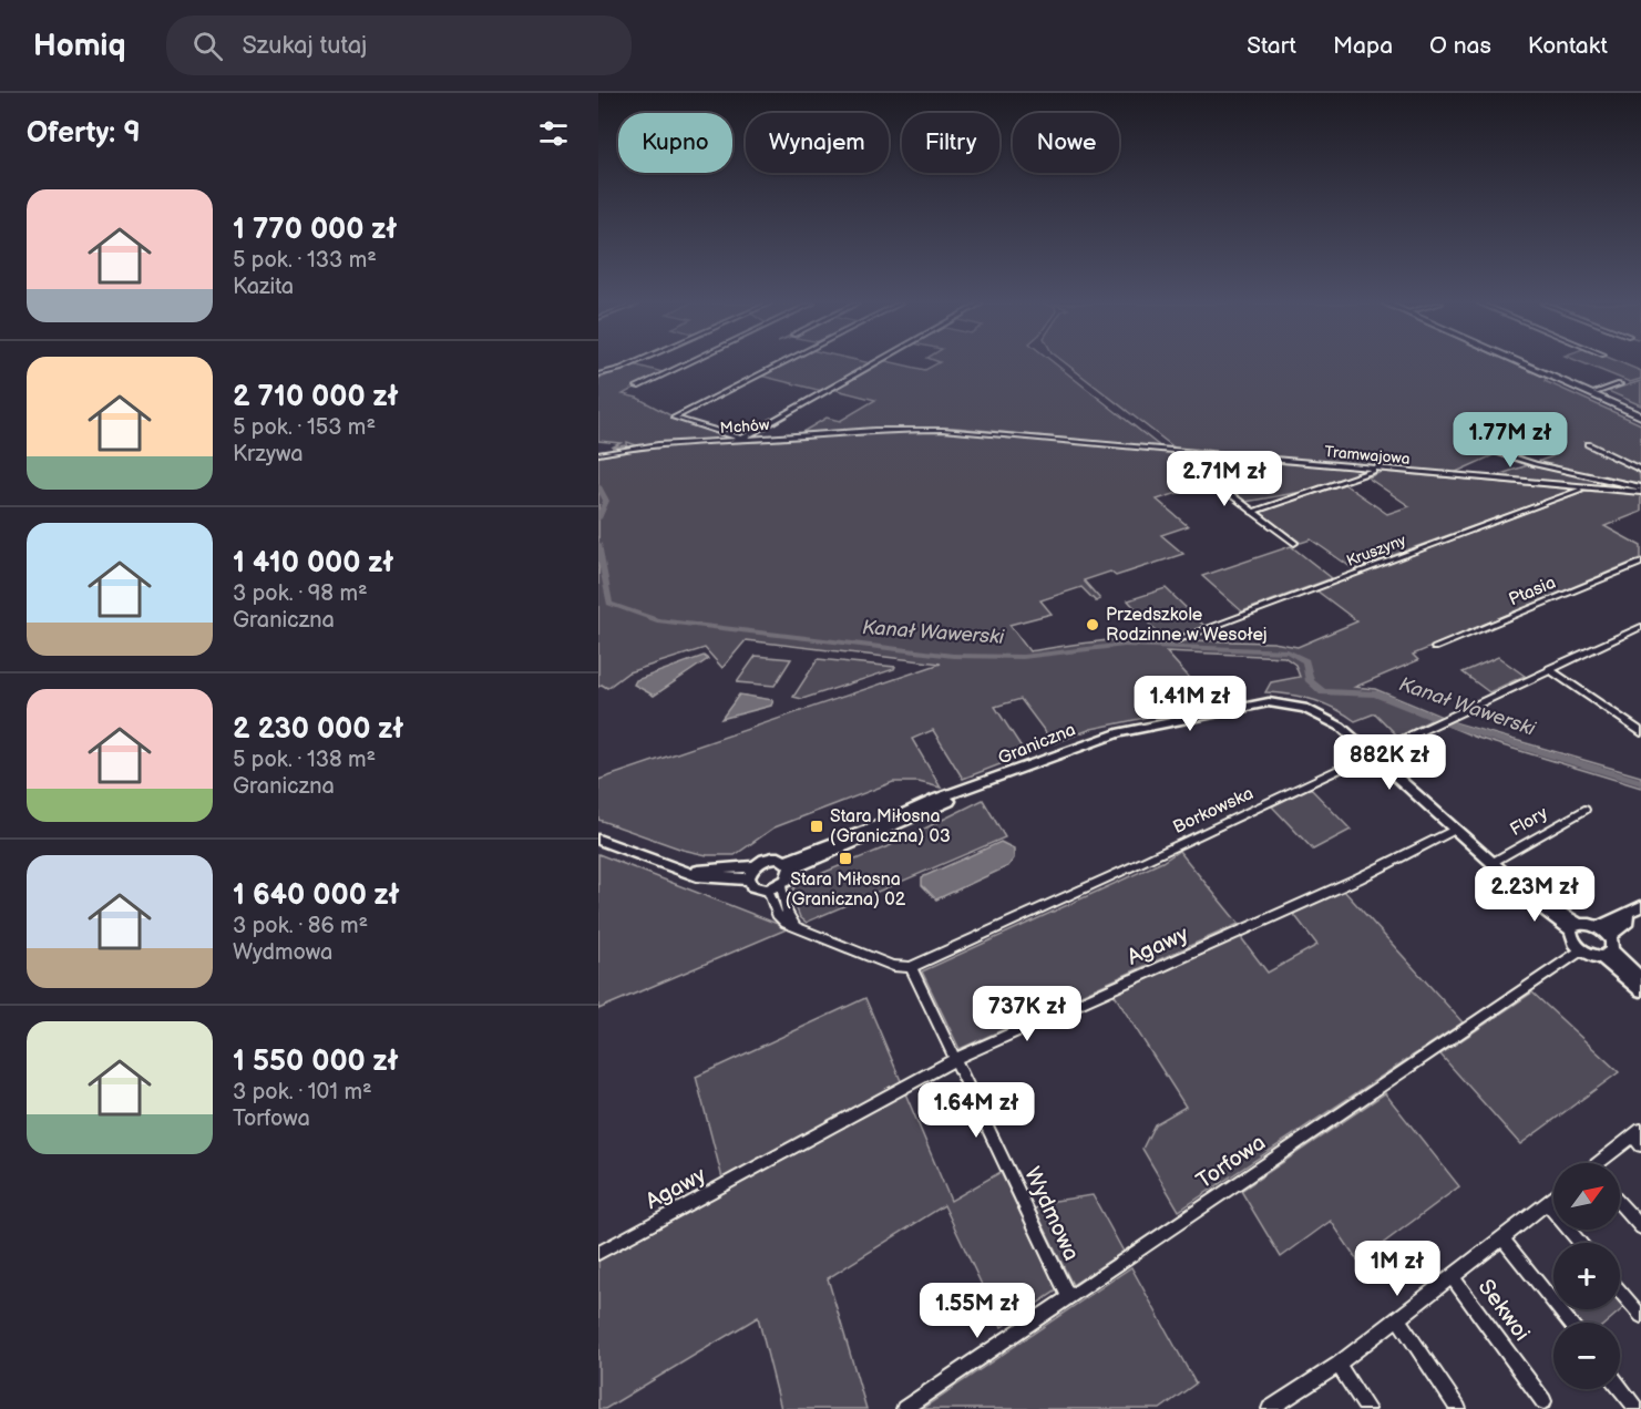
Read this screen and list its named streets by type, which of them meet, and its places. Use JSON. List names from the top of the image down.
{
  "streets": {
    "street": [
      "Mchów",
      "Tramwajowa",
      "Kruszyny",
      "Ptasia",
      "Graniczna",
      "Borkowska",
      "Flory",
      "Agawy",
      "Torfowa",
      "Wydmowa",
      "Sekwoi"
    ]
  },
  "crossings": [
    ["Mchów", "Tramwajowa"],
    ["Tramwajowa", "Kruszyny"],
    ["Graniczna", "Borkowska"],
    ["Graniczna", "Flory"],
    ["Graniczna", "Agawy"],
    ["Borkowska", "Wydmowa"],
    ["Agawy", "Wydmowa"],
    ["Torfowa", "Wydmowa"]
  ],
  "water": ["Kanał Wawerski"],
  "places": {
    "other": ["Przedszkole Rodzinne w Wesołej"],
    "transit": ["Stara Miłosna (Graniczna) 03", "Stara Miłosna (Graniczna) 02"]
  },
  "north": "top right",
  "page": {
    "header": "Homiq",
    "search": "Szukaj tutaj",
    "nav": [
      "Start",
      "Mapa",
      "O nas",
      "Kontakt"
    ],
    "heading": "Oferty: 9",
    "chip": [
      "Kupno",
      "Wynajem",
      "Filtry",
      "Nowe"
    ],
    "list": [
      {
        "name": "1 770 000 zł",
        "note": "5 pok. · 133 m² · Kazita"
      },
      {
        "name": "2 710 000 zł",
        "note": "5 pok. · 153 m² · Krzywa"
      },
      {
        "name": "1 410 000 zł",
        "note": "3 pok. · 98 m² · Graniczna"
      },
      {
        "name": "2 230 000 zł",
        "note": "5 pok. · 138 m² · Graniczna"
      },
      {
        "name": "1 640 000 zł",
        "note": "3 pok. · 86 m² · Wydmowa"
      },
      {
        "name": "1 550 000 zł",
        "note": "3 pok. · 101 m² · Torfowa"
      }
    ],
    "price": [
      "1.77M zł",
      "2.71M zł",
      "1.41M zł",
      "882K zł",
      "2.23M zł",
      "737K zł",
      "1.64M zł",
      "1M zł",
      "1.55M zł"
    ],
    "map_buttons": ["+", "−"]
  }
}
